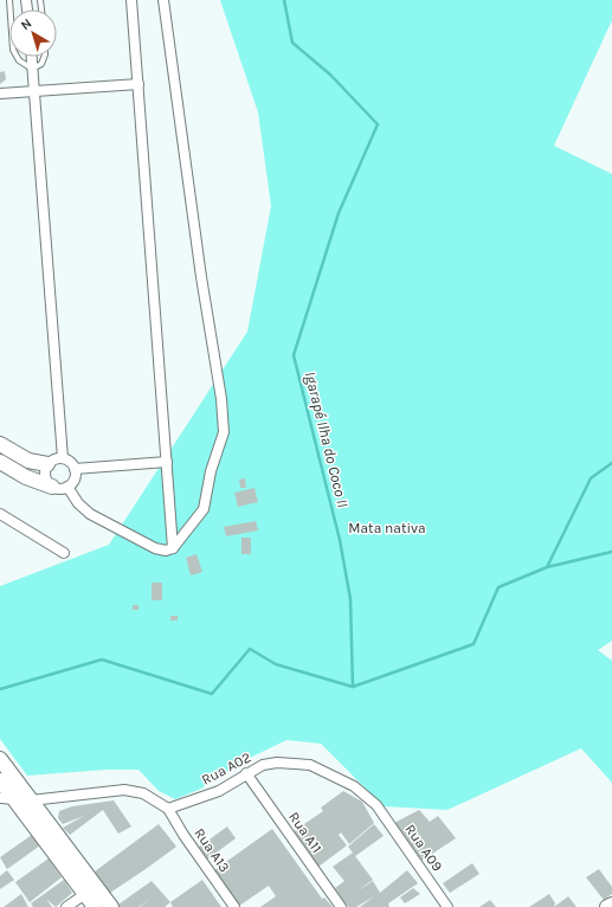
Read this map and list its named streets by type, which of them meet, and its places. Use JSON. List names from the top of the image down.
{
  "streets": {
    "street": [
      "Rua A02",
      "Rua A11",
      "Rua A09",
      "Rua A13"
    ]
  },
  "crossings": [
    ["Rua A02", "Rua A11"],
    ["Rua A02", "Rua A09"],
    ["Rua A02", "Rua A13"]
  ],
  "water": ["Igarapé Ilha do Coco II"],
  "parks": ["Mata nativa"],
  "north": "top left"
}
